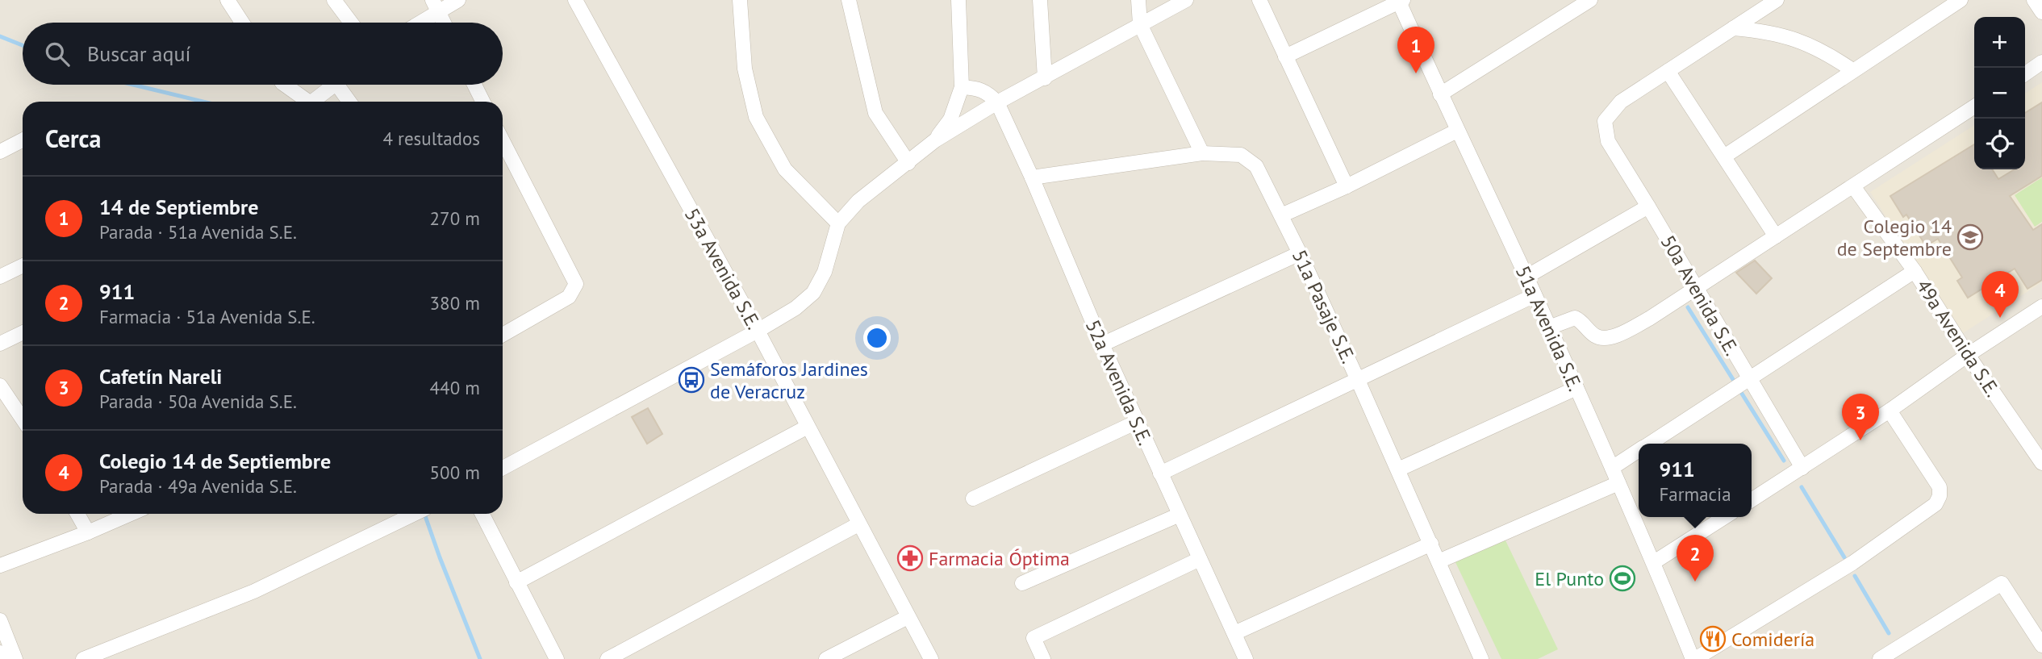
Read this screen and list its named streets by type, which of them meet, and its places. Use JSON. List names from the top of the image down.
{
  "streets": {
    "street": [
      "53a Avenida S.E.",
      "50a Avenida S.E.",
      "51a Pasaje S.E.",
      "51a Avenida S.E.",
      "49a Avenida S.E.",
      "52a Avenida S.E."
    ]
  },
  "crossings": [
    ["51a Pasaje S.E.", "52a Avenida S.E."]
  ],
  "places": {
    "school or university": ["Colegio 14 de Septembre"],
    "bus stop": ["Semáforos Jardines de Veracruz"],
    "pharmacy": ["Farmacia Óptima"],
    "sports": ["El Punto"],
    "restaurant": ["Comidería"]
  },
  "page": {
    "map_buttons": ["+", "−"],
    "search": "Buscar aquí",
    "pins": [
      "1",
      "4",
      "3",
      "2"
    ],
    "heading": ["Cerca", "4 resultados"],
    "list": [
      {
        "mark": "1",
        "name": "14 de Septiembre",
        "note": "Parada · 51a Avenida S.E.",
        "value": "270 m"
      },
      {
        "mark": "2",
        "name": "911",
        "note": "Farmacia · 51a Avenida S.E.",
        "value": "380 m"
      },
      {
        "mark": "3",
        "name": "Cafetín Nareli",
        "note": "Parada · 50a Avenida S.E.",
        "value": "440 m"
      },
      {
        "mark": "4",
        "name": "Colegio 14 de Septiembre",
        "note": "Parada · 49a Avenida S.E.",
        "value": "500 m"
      }
    ],
    "popup": ["911", "Farmacia"]
  }
}
